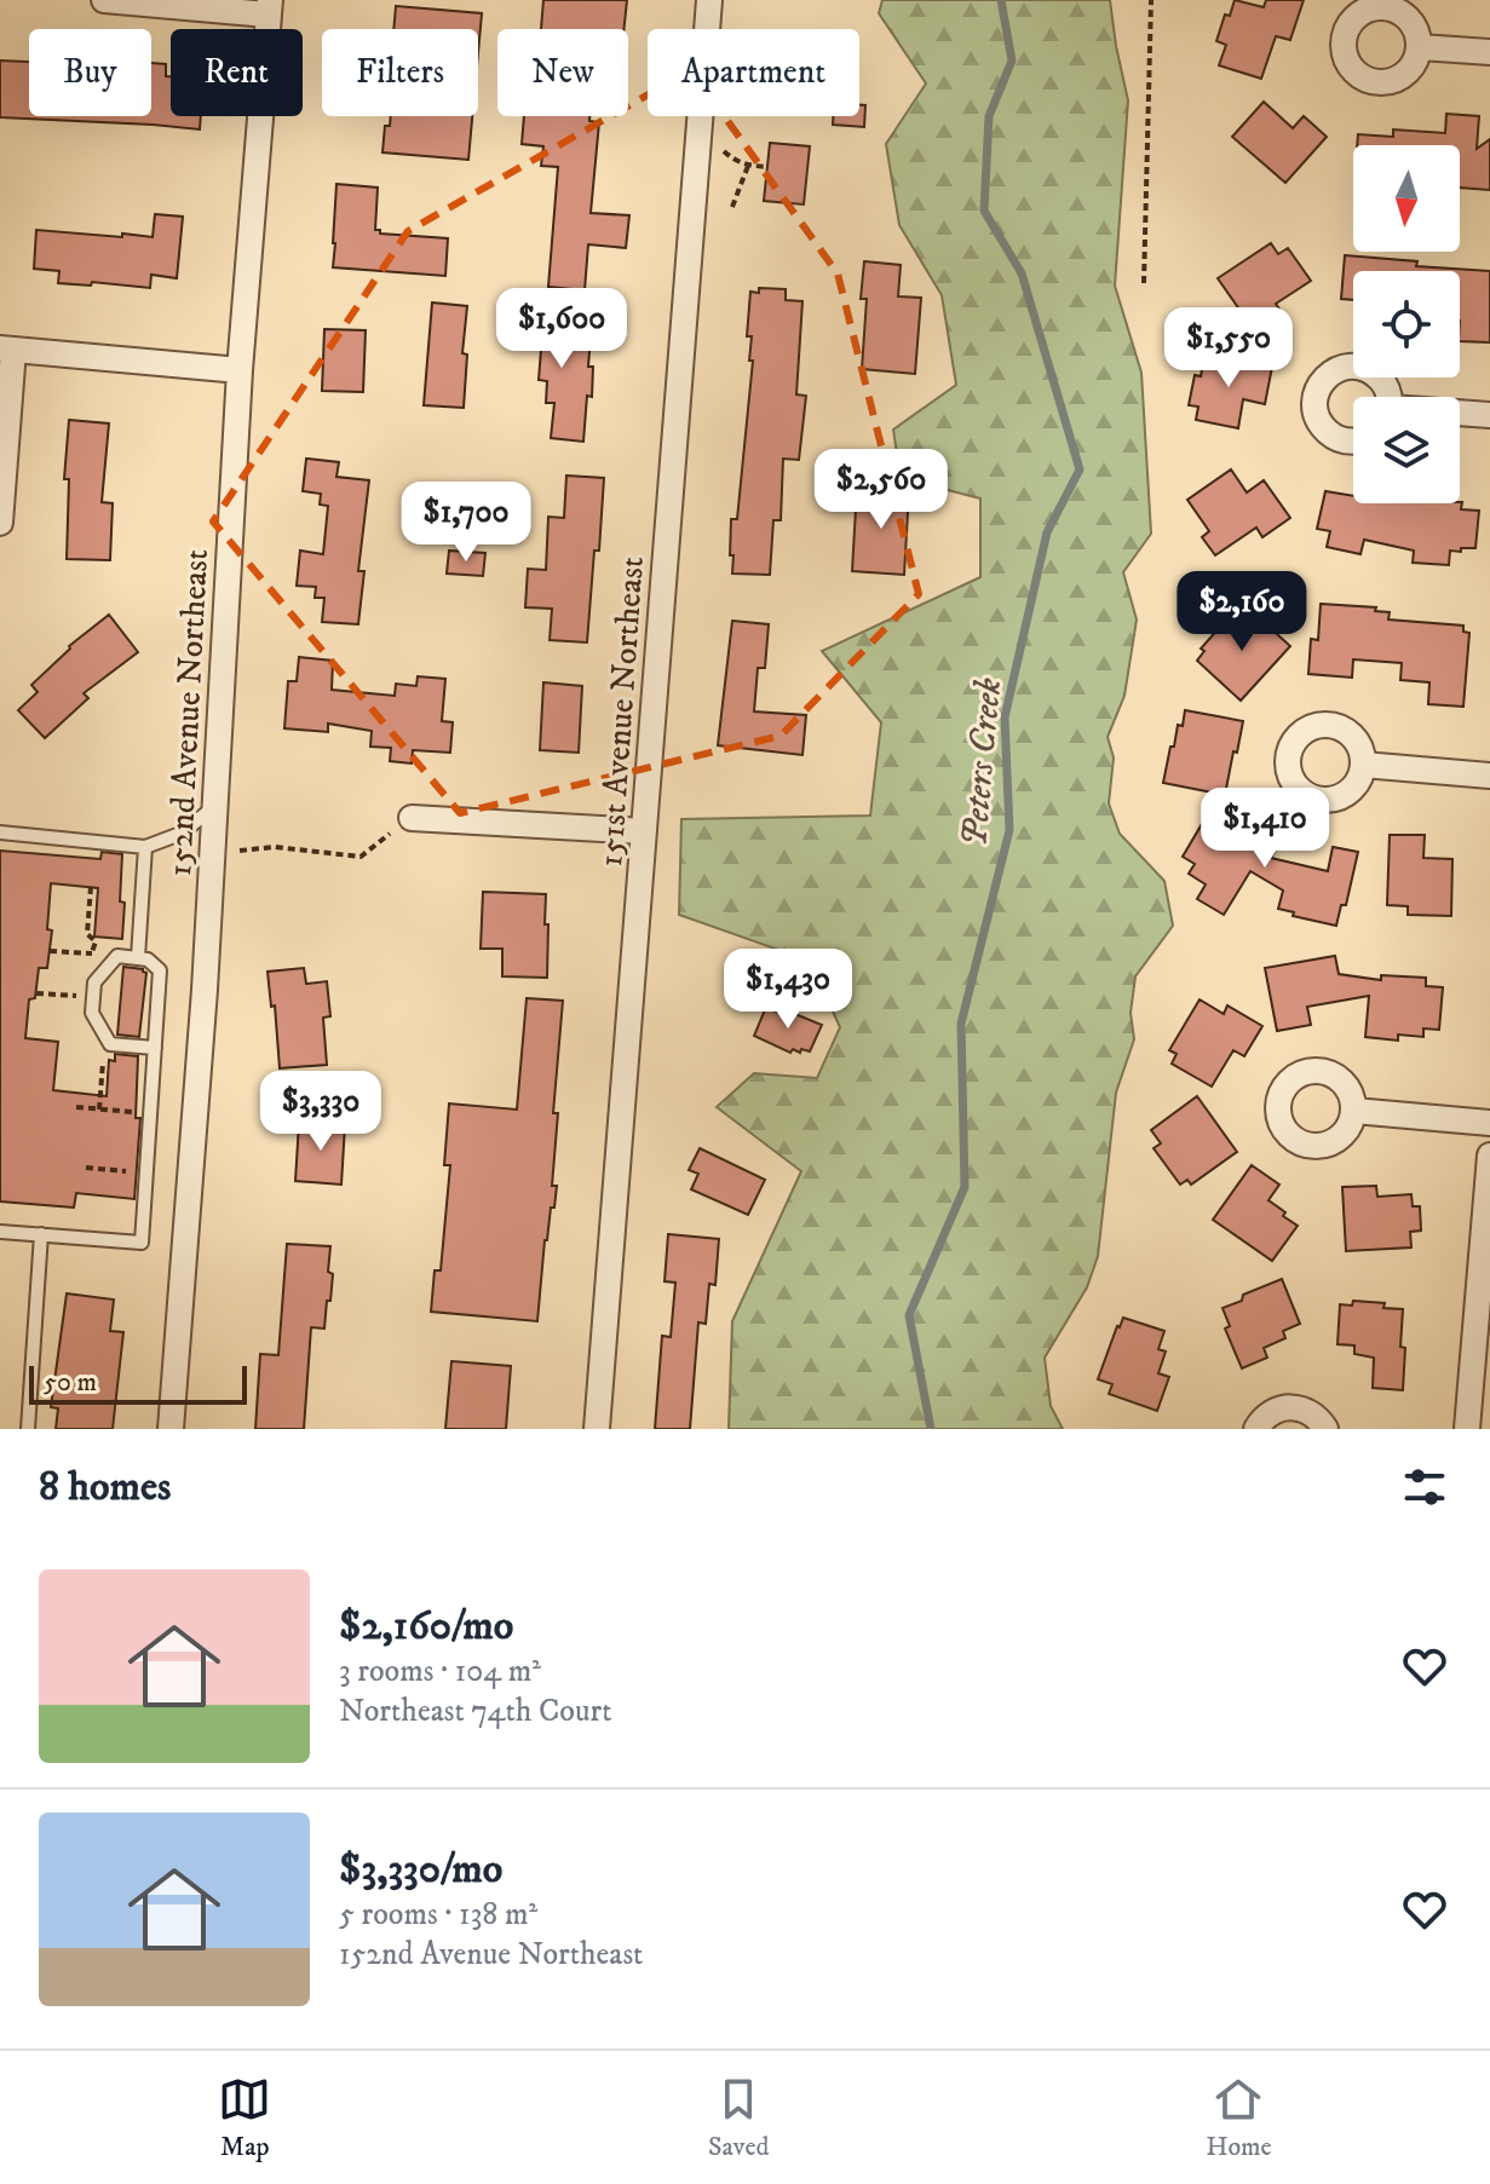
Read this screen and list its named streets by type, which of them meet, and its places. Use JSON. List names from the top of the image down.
{
  "streets": {
    "street": ["151st Avenue Northeast", "152nd Avenue Northeast"]
  },
  "water": ["Peters Creek"],
  "scale_bar": "50 m",
  "north": "bottom",
  "page": {
    "chip": [
      "Buy",
      "Rent",
      "Filters",
      "New",
      "Apartment"
    ],
    "price": [
      "$1,600",
      "$1,550",
      "$2,560",
      "$1,700",
      "$2,160",
      "$1,410",
      "$1,430",
      "$3,330"
    ],
    "scale": "50 m",
    "heading": "8 homes",
    "list": [
      {
        "name": "$2,160/mo",
        "note": "3 rooms · 104 m² · Northeast 74th Court"
      },
      {
        "name": "$3,330/mo",
        "note": "5 rooms · 138 m² · 152nd Avenue Northeast"
      }
    ],
    "tabs": ["Map", "Saved", "Home"]
  }
}
